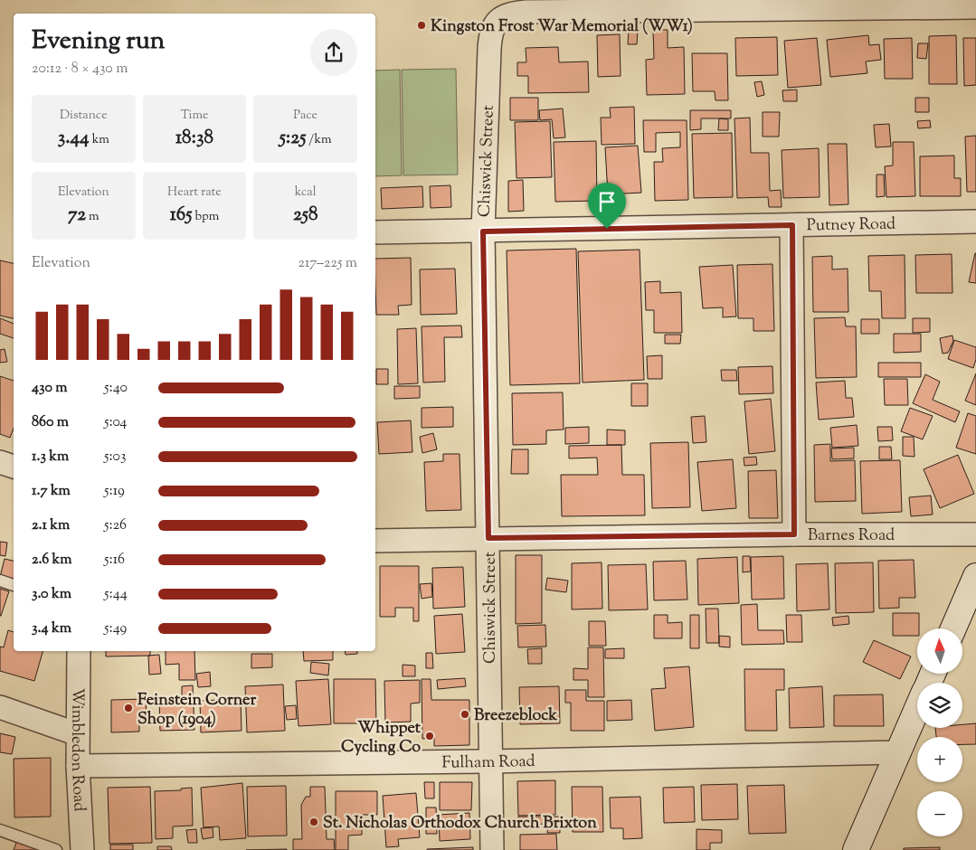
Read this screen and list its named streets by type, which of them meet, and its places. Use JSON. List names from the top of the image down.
{
  "streets": {
    "street": [
      "Chiswick Street",
      "Putney Road",
      "Barnes Road",
      "Wimbledon Road",
      "Fulham Road"
    ]
  },
  "crossings": [
    ["Chiswick Street", "Putney Road"],
    ["Chiswick Street", "Barnes Road"],
    ["Chiswick Street", "Fulham Road"],
    ["Wimbledon Road", "Fulham Road"]
  ],
  "places": [
    "Kingston Frost War Memorial (WW1)",
    "Feinstein Corner Shop (1904)",
    "Breezeblock",
    "Whippet Cycling Co",
    "St. Nicholas Orthodox Church Brixton"
  ],
  "north": "top",
  "page": {
    "heading": ["Evening run", "20:12 · 8 × 430 m"],
    "stats": [
      ["Distance", "3.44 km"],
      ["Time", "18:38"],
      ["Pace", "5:25 /km"],
      ["Elevation", "72 m"],
      ["Heart rate", "165 bpm"],
      ["kcal", "258"]
    ],
    "chart": ["Elevation", "217–225 m"],
    "list": [
      {
        "name": "430 m",
        "note": "5:40"
      },
      {
        "name": "860 m",
        "note": "5:04"
      },
      {
        "name": "1.3 km",
        "note": "5:03"
      },
      {
        "name": "1.7 km",
        "note": "5:19"
      },
      {
        "name": "2.1 km",
        "note": "5:26"
      },
      {
        "name": "2.6 km",
        "note": "5:16"
      },
      {
        "name": "3.0 km",
        "note": "5:44"
      },
      {
        "name": "3.4 km",
        "note": "5:49"
      }
    ],
    "map_buttons": ["+", "−"]
  }
}
